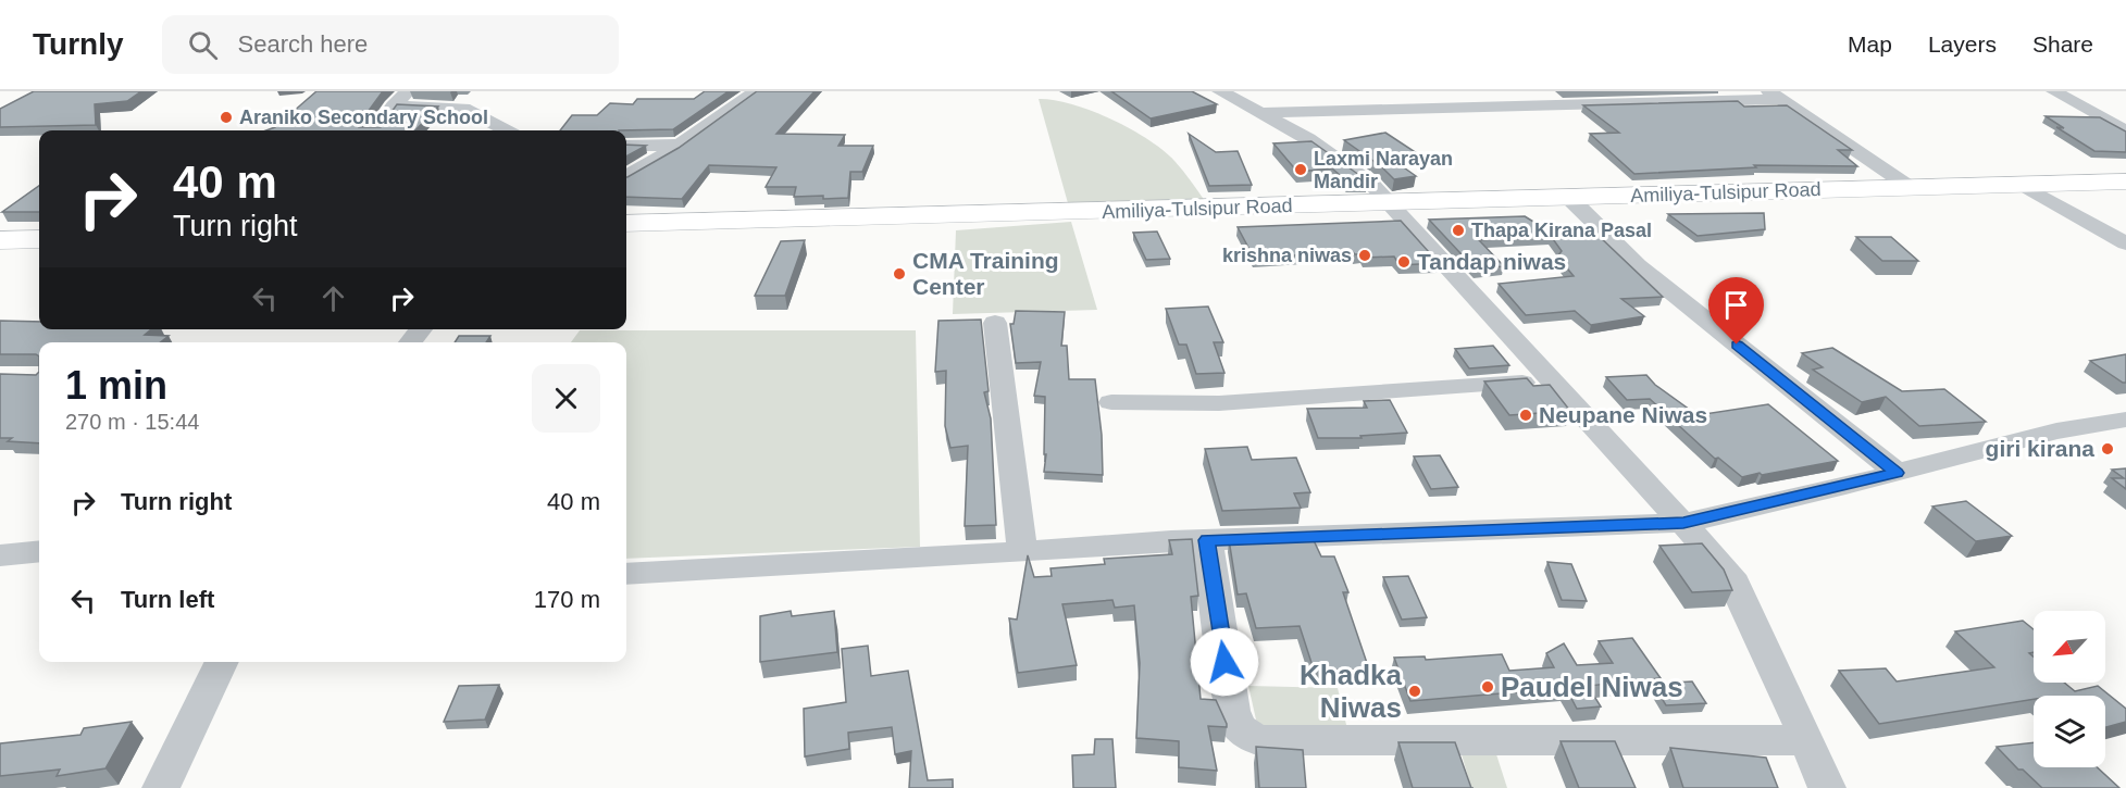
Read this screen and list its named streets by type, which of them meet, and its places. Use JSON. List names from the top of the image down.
{
  "streets": {
    "main road": ["Amiliya-Tulsipur Road"]
  },
  "places": [
    "Araniko Secondary School",
    "Laxmi Narayan Mandir",
    "Thapa Kirana Pasal",
    "krishna niwas",
    "Tandap niwas",
    "CMA Training Center",
    "Neupane Niwas",
    "giri kirana",
    "Paudel Niwas",
    "Khadka Niwas"
  ],
  "north": "bottom left",
  "page": {
    "header": "Turnly",
    "search": "Search here",
    "nav": ["Map", "Layers", "Share"],
    "turn": ["40 m", "Turn right"],
    "heading": ["1 min", "270 m · 15:44"],
    "list": [
      {
        "name": "Turn right",
        "value": "40 m"
      },
      {
        "name": "Turn left",
        "value": "170 m"
      }
    ]
  }
}
